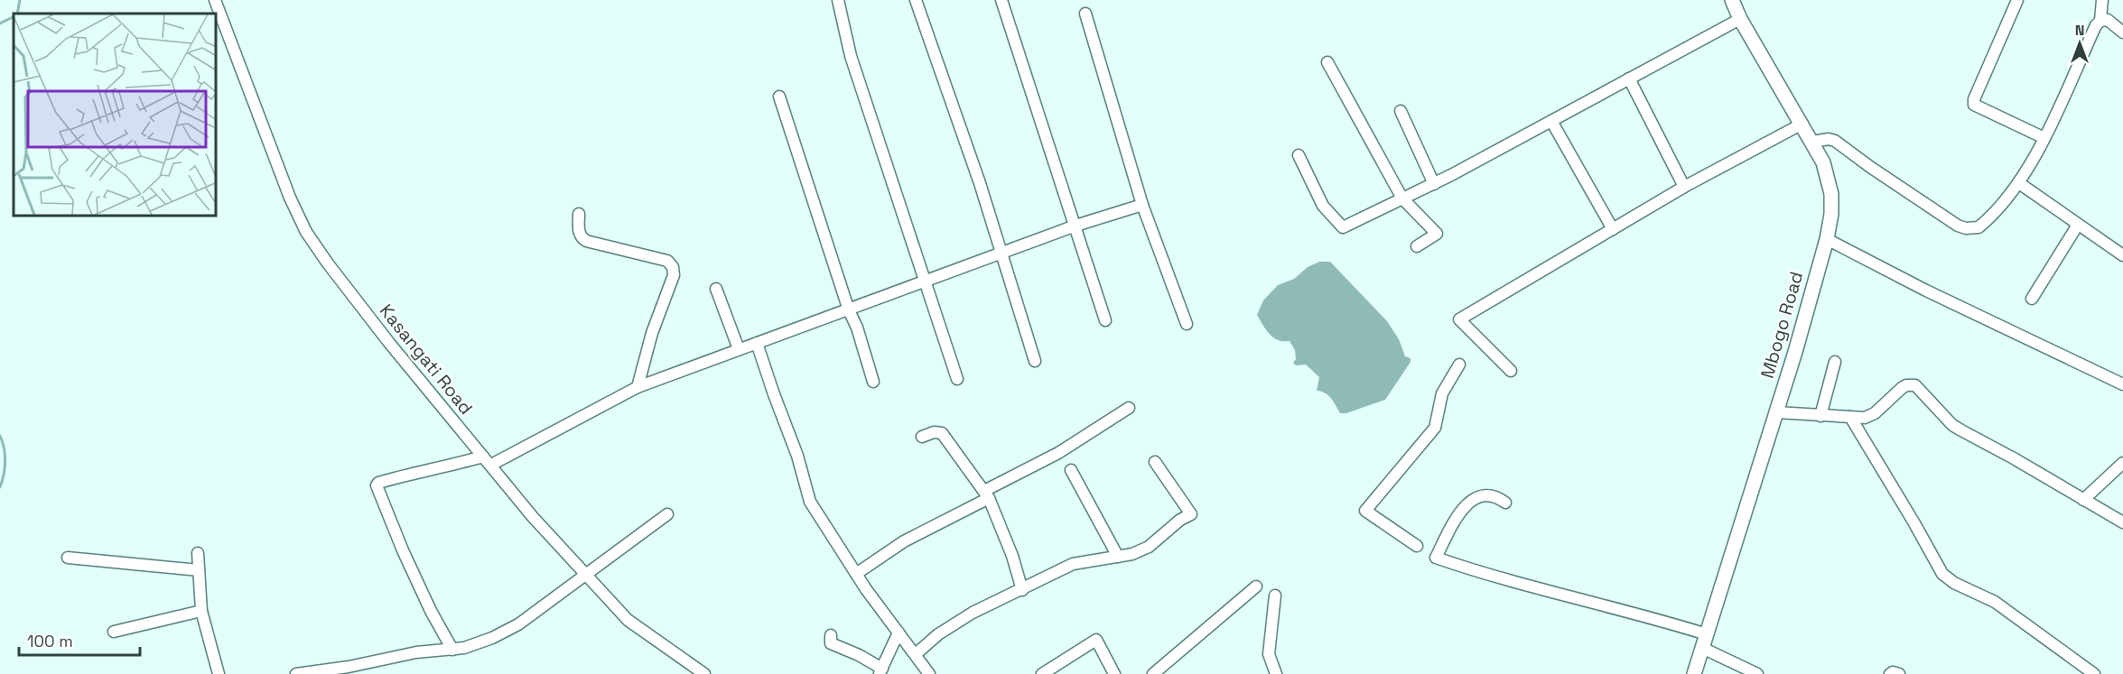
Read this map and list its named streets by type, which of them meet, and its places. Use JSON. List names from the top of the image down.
{
  "streets": {
    "main road": ["Mbogo Road"],
    "street": ["Kasangati Road"]
  },
  "scale_bar": "100 m",
  "north": "top"
}
